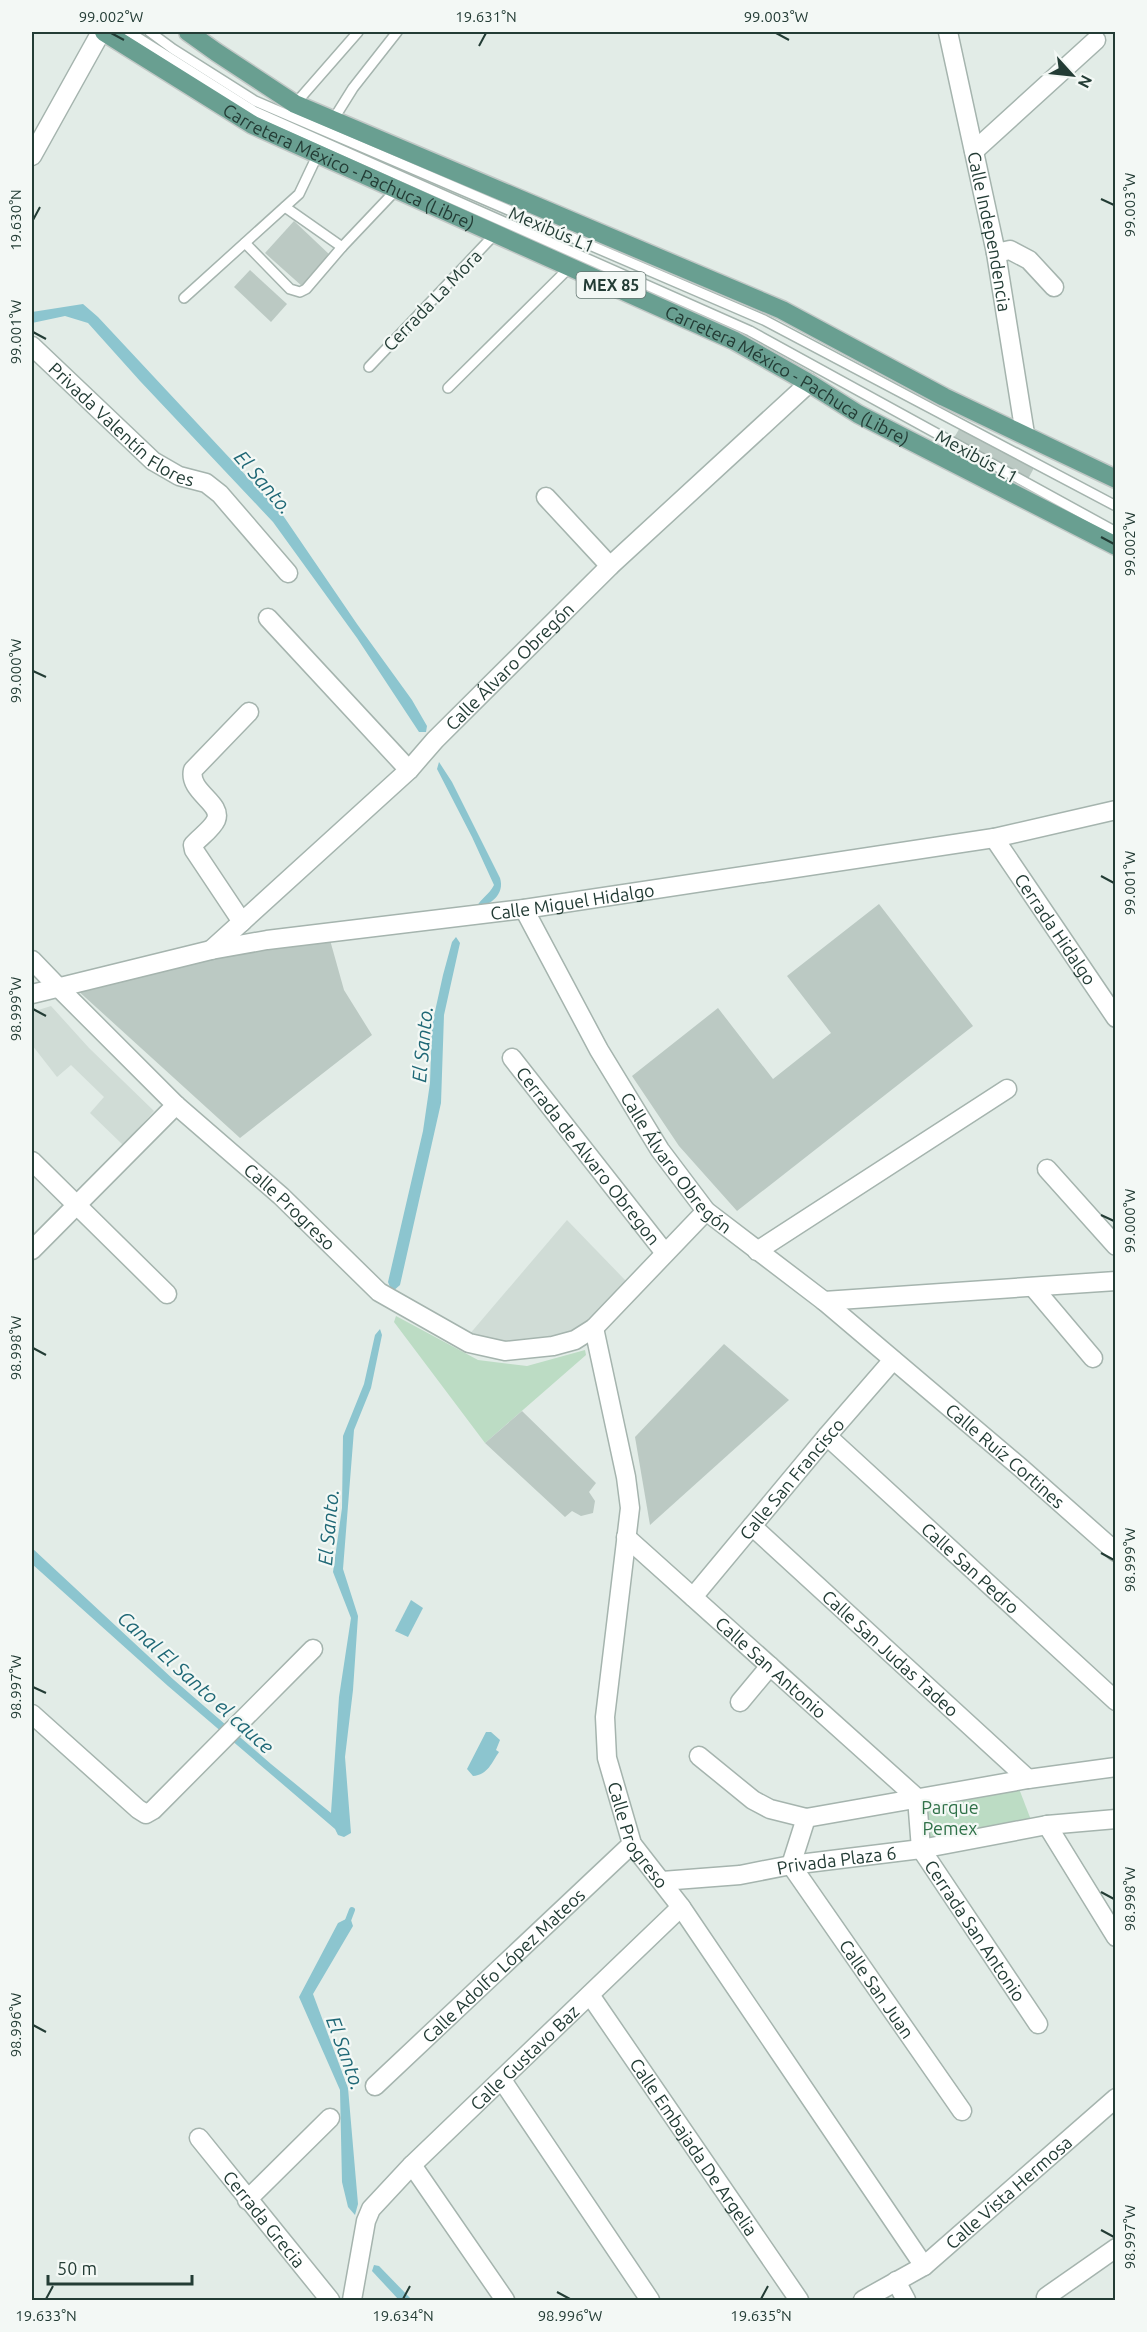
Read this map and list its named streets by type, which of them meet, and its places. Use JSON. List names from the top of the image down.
{
  "streets": {
    "main road": ["Carretera México - Pachuca (Libre)", "MEX 85"],
    "street": [
      "Calle Independencia",
      "Privada Valentín Flores",
      "Calle Álvaro Obregón",
      "Calle Miguel Hidalgo",
      "Cerrada Hidalgo",
      "Cerrada de Alvaro Obregon",
      "Calle Progreso",
      "Calle Ruíz Cortines",
      "Calle San Francisco",
      "Calle San Pedro",
      "Calle San Judas Tadeo",
      "Calle San Antonio",
      "Privada Plaza 6",
      "Cerrada San Antonio",
      "Calle Adolfo López Mateos",
      "Calle San Juan",
      "Calle Gustavo Baz",
      "Calle Embajada De Argelia",
      "Calle Vista Hermosa",
      "Cerrada Grecia"
    ],
    "lane": ["Mexibús L1", "Cerrada La Mora"]
  },
  "crossings": [
    ["Carretera México - Pachuca (Libre)", "Calle Independencia"],
    ["Carretera México - Pachuca (Libre)", "Cerrada La Mora"],
    ["Carretera México - Pachuca (Libre)", "Calle Álvaro Obregón"],
    ["Calle Álvaro Obregón", "Calle Miguel Hidalgo"],
    ["Calle Álvaro Obregón", "Calle Progreso"],
    ["Calle Álvaro Obregón", "Calle Ruíz Cortines"],
    ["Calle Álvaro Obregón", "Calle San Francisco"],
    ["Calle Miguel Hidalgo", "Cerrada Hidalgo"],
    ["Calle Miguel Hidalgo", "Calle Progreso"],
    ["Cerrada de Alvaro Obregon", "Calle Progreso"],
    ["Calle Progreso", "Calle San Antonio"],
    ["Calle Progreso", "Privada Plaza 6"],
    ["Calle Progreso", "Calle Adolfo López Mateos"],
    ["Calle Progreso", "Calle Gustavo Baz"],
    ["Calle Progreso", "Calle Vista Hermosa"],
    ["Calle Ruíz Cortines", "Calle San Francisco"],
    ["Calle San Francisco", "Calle San Pedro"],
    ["Calle San Francisco", "Calle San Judas Tadeo"],
    ["Calle San Francisco", "Calle San Antonio"],
    ["Calle San Antonio", "Cerrada San Antonio"],
    ["Privada Plaza 6", "Cerrada San Antonio"],
    ["Privada Plaza 6", "Calle San Juan"],
    ["Calle Gustavo Baz", "Calle Embajada De Argelia"]
  ],
  "water": ["El Santo.", "Canal El Santo el cauce"],
  "parks": ["Parque Pemex"],
  "scale_bar": "50 m",
  "north": "bottom right",
  "coordinates": [
    "99.002°W",
    "19.631°N",
    "99.003°W",
    "19.630°N",
    "99.001°W",
    "99.000°W",
    "98.999°W",
    "98.998°W",
    "98.997°W",
    "98.996°W",
    "19.633°N",
    "19.634°N",
    "19.635°N"
  ]
}
